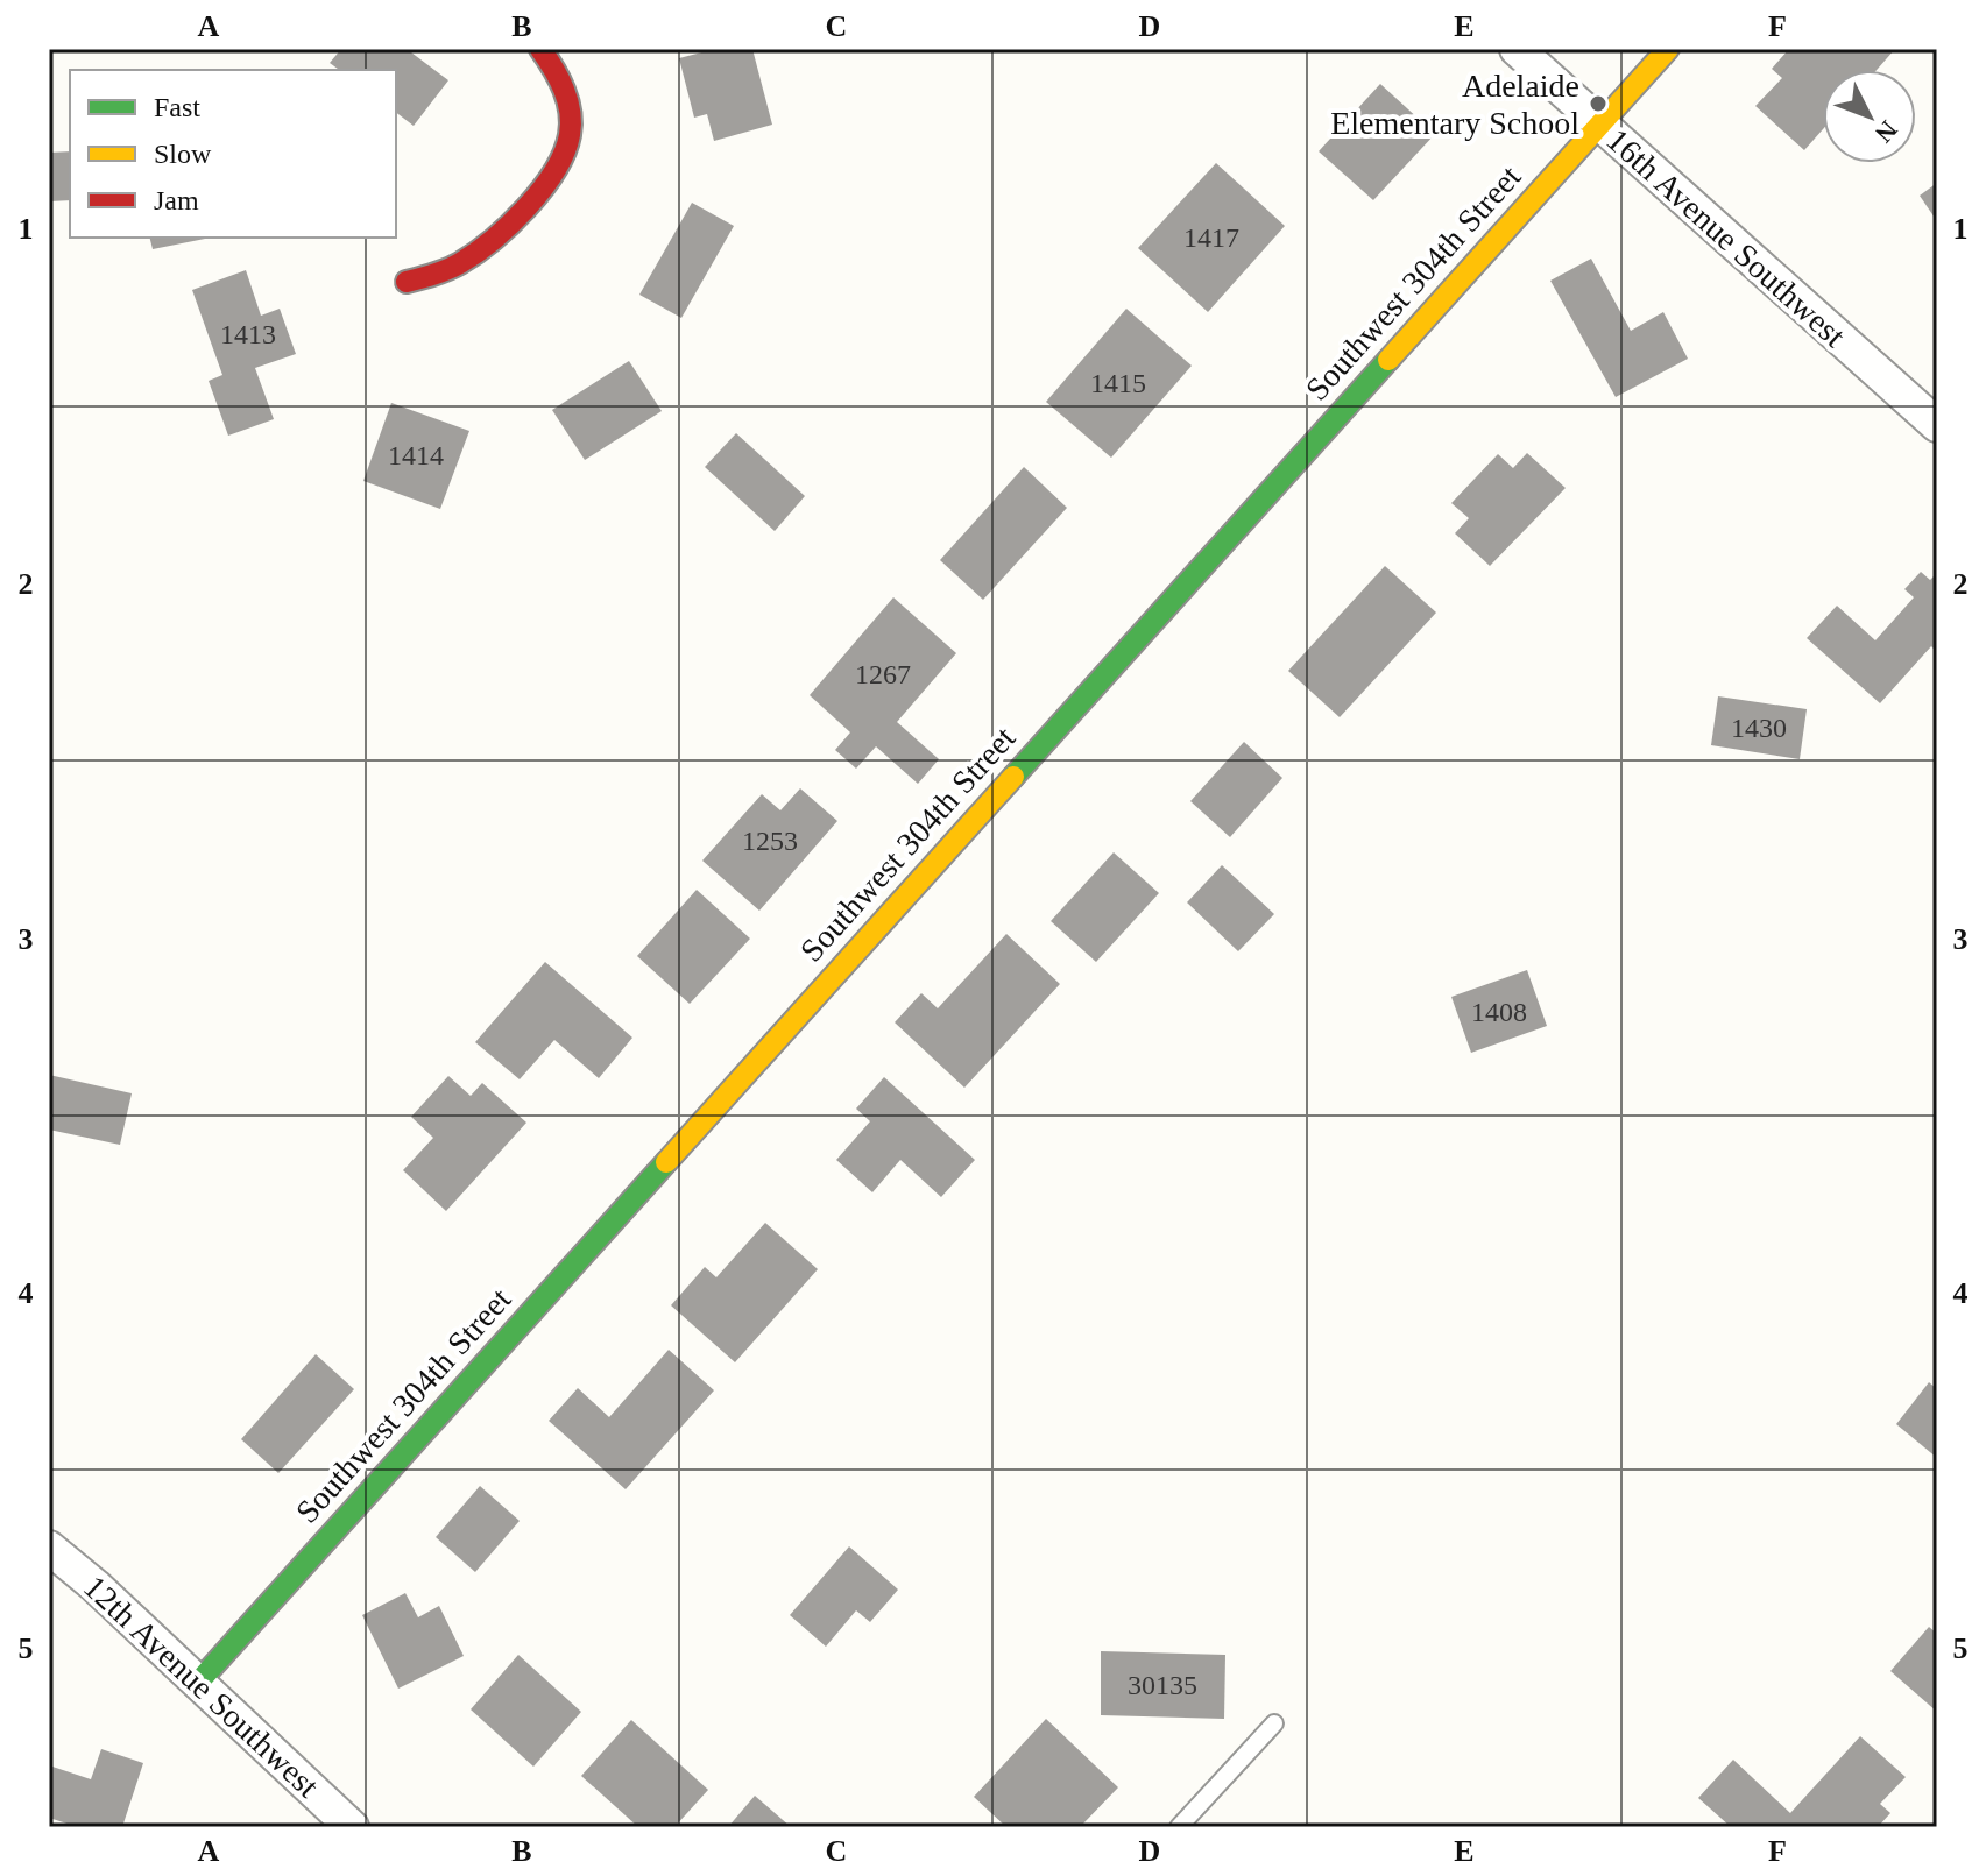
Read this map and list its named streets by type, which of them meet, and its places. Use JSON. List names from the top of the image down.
{
  "streets": {
    "street": ["16th Avenue Southwest", "Southwest 304th Street", "12th Avenue Southwest"]
  },
  "crossings": [
    ["16th Avenue Southwest", "Southwest 304th Street"],
    ["Southwest 304th Street", "12th Avenue Southwest"]
  ],
  "places": ["Adelaide Elementary School"],
  "house_numbers": [
    "1417",
    "1413",
    "1415",
    "1414",
    "1267",
    "1430",
    "1253",
    "1408",
    "30135"
  ],
  "legend": ["Fast", "Slow", "Jam"],
  "north": "bottom right",
  "grid": {
    "columns": [
      "A",
      "B",
      "C",
      "D",
      "E",
      "F"
    ],
    "rows": [
      "1",
      "2",
      "3",
      "4",
      "5"
    ]
  }
}
